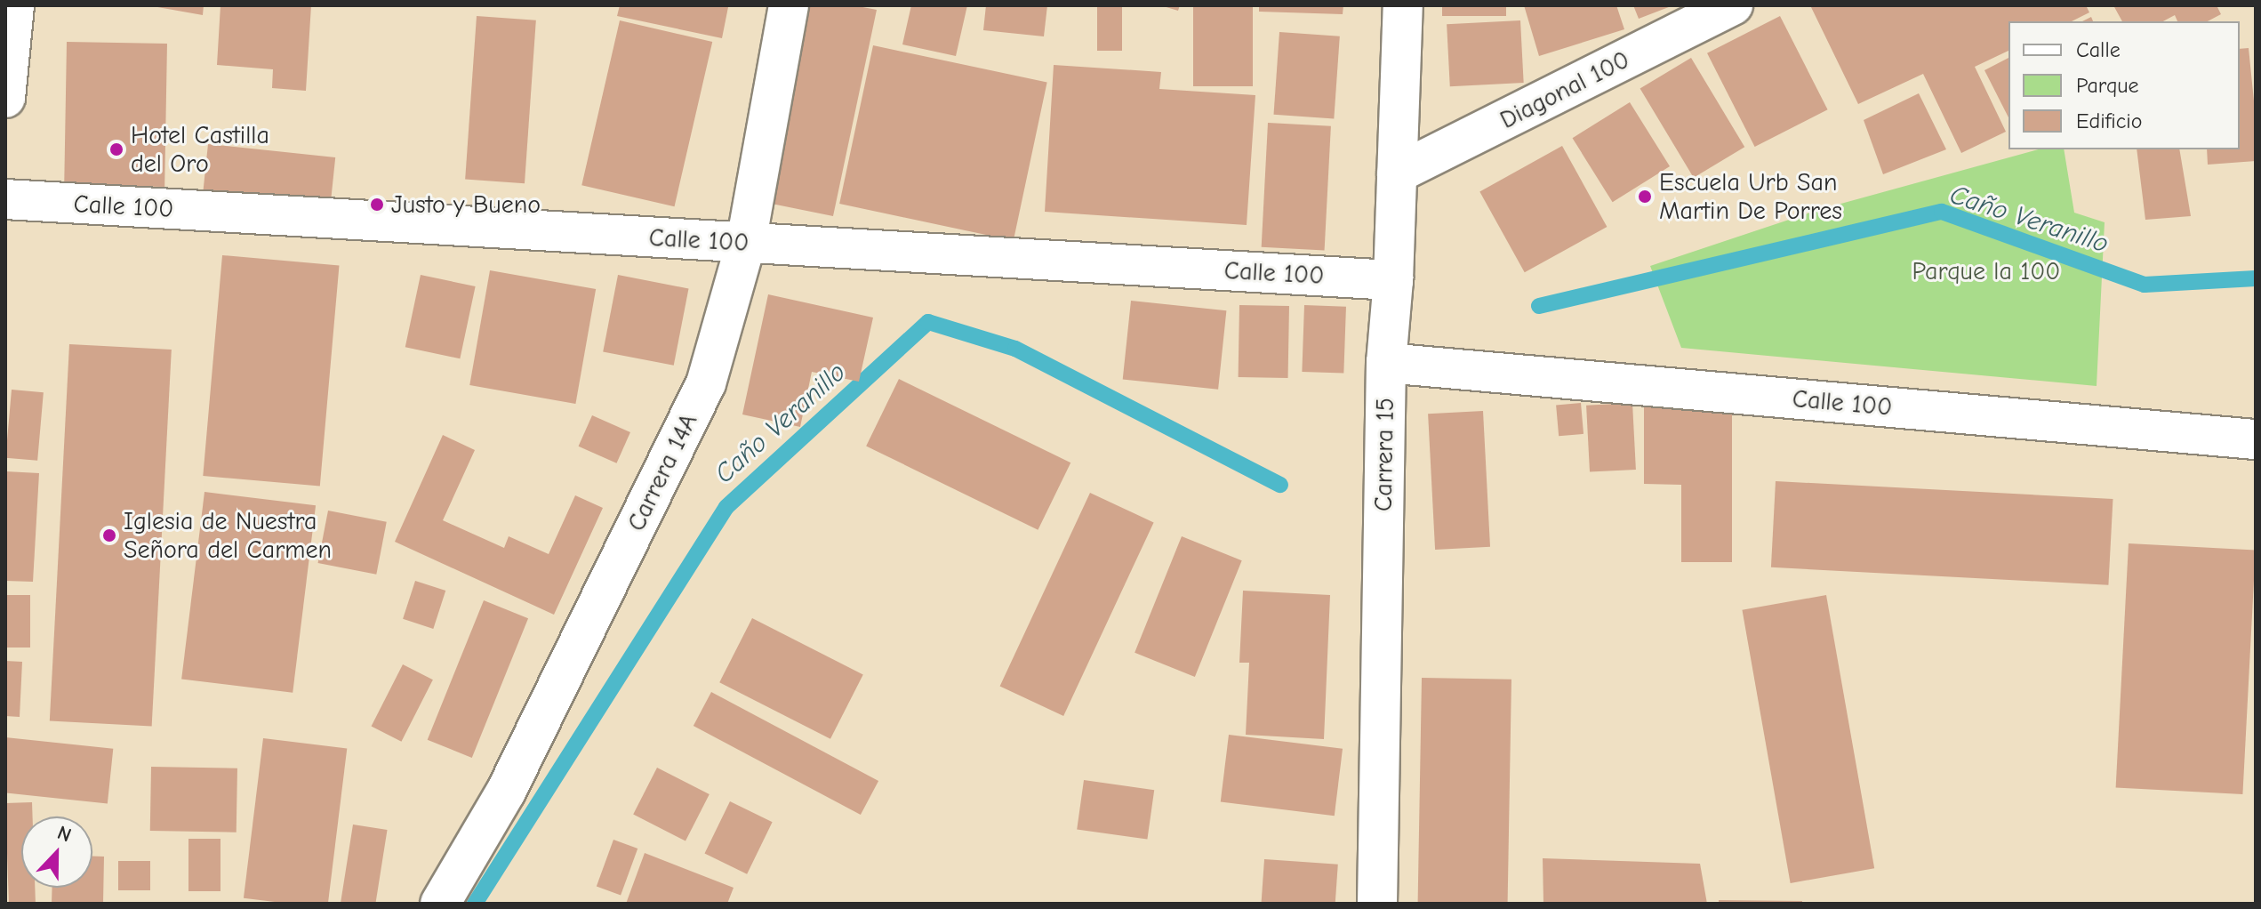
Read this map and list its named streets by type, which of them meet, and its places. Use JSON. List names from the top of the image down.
{
  "streets": {
    "street": [
      "Diagonal 100",
      "Calle 100",
      "Carrera 15",
      "Carrera 14A"
    ]
  },
  "crossings": [
    ["Diagonal 100", "Carrera 15"],
    ["Calle 100", "Carrera 15"],
    ["Calle 100", "Carrera 14A"]
  ],
  "water": ["Caño Veranillo"],
  "parks": ["Parque la 100"],
  "places": [
    "Hotel Castilla del Oro",
    "Escuela Urb San Martin De Porres",
    "Justo y Bueno",
    "Iglesia de Nuestra Señora del Carmen"
  ],
  "legend": ["Calle", "Parque", "Edificio"],
  "north": "top"
}
